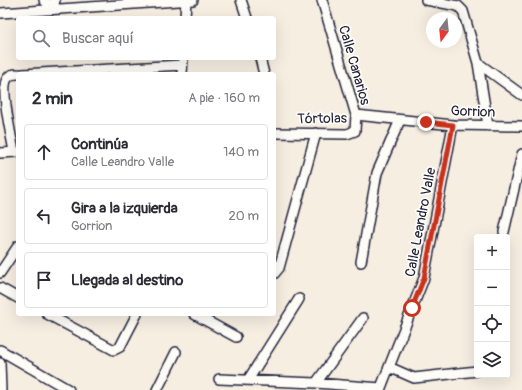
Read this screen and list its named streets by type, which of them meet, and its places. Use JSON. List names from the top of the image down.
{
  "streets": {
    "street": [
      "Calle Canarios",
      "Gorrion",
      "Tórtolas",
      "Calle Leandro Valle"
    ]
  },
  "crossings": [
    ["Calle Canarios", "Gorrion"],
    ["Calle Canarios", "Tórtolas"],
    ["Gorrion", "Tórtolas"],
    ["Gorrion", "Calle Leandro Valle"]
  ],
  "north": "bottom",
  "page": {
    "search": "Buscar aquí",
    "heading": ["2 min", "A pie · 160 m"],
    "list": [
      ["Continúa", "Calle Leandro Valle", "140 m"],
      ["Gira a la izquierda", "Gorrion", "20 m"],
      "Llegada al destino"
    ],
    "map_buttons": ["+", "−"]
  }
}
